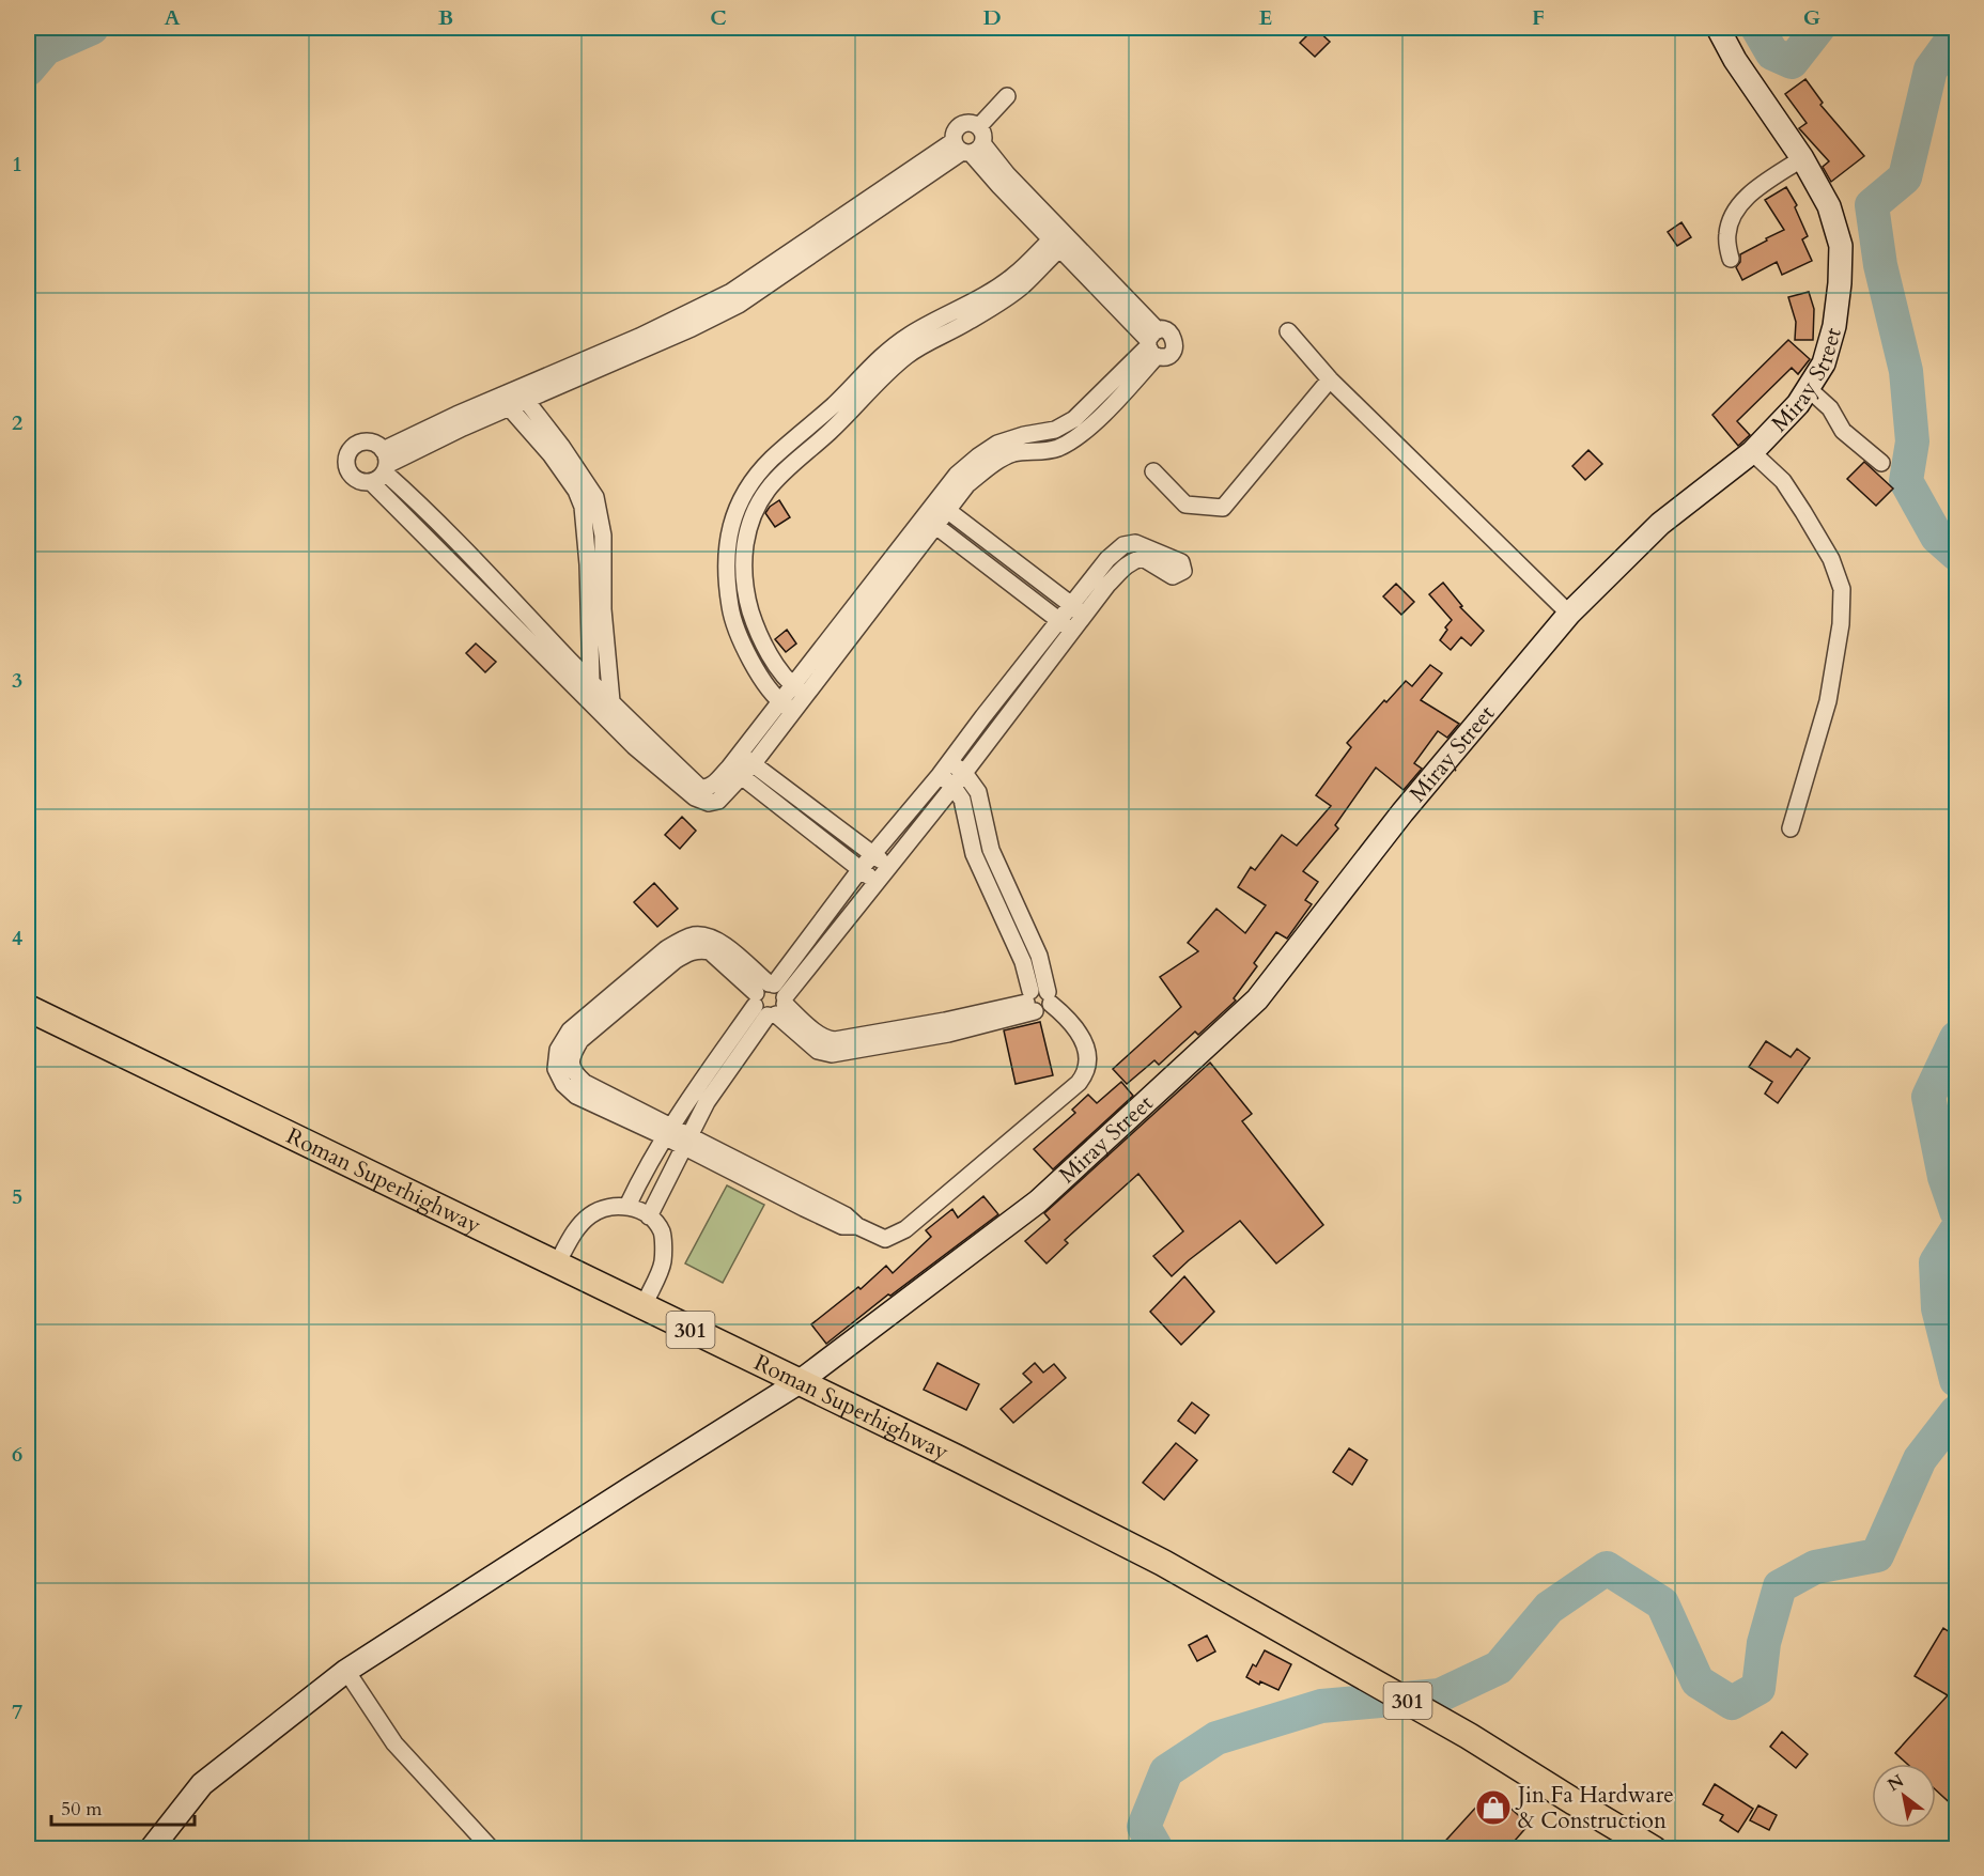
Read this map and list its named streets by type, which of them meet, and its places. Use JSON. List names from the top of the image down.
{
  "streets": {
    "main road": ["Roman Superhighway", "301"],
    "street": ["Miray Street"]
  },
  "crossings": [
    ["Miray Street", "Roman Superhighway"]
  ],
  "places": {
    "shop": ["Jin Fa Hardware & Construction"]
  },
  "scale_bar": "50 m",
  "north": "top left",
  "grid": {
    "columns": [
      "A",
      "B",
      "C",
      "D",
      "E",
      "F",
      "G"
    ],
    "rows": [
      "1",
      "2",
      "3",
      "4",
      "5",
      "6",
      "7"
    ]
  }
}
